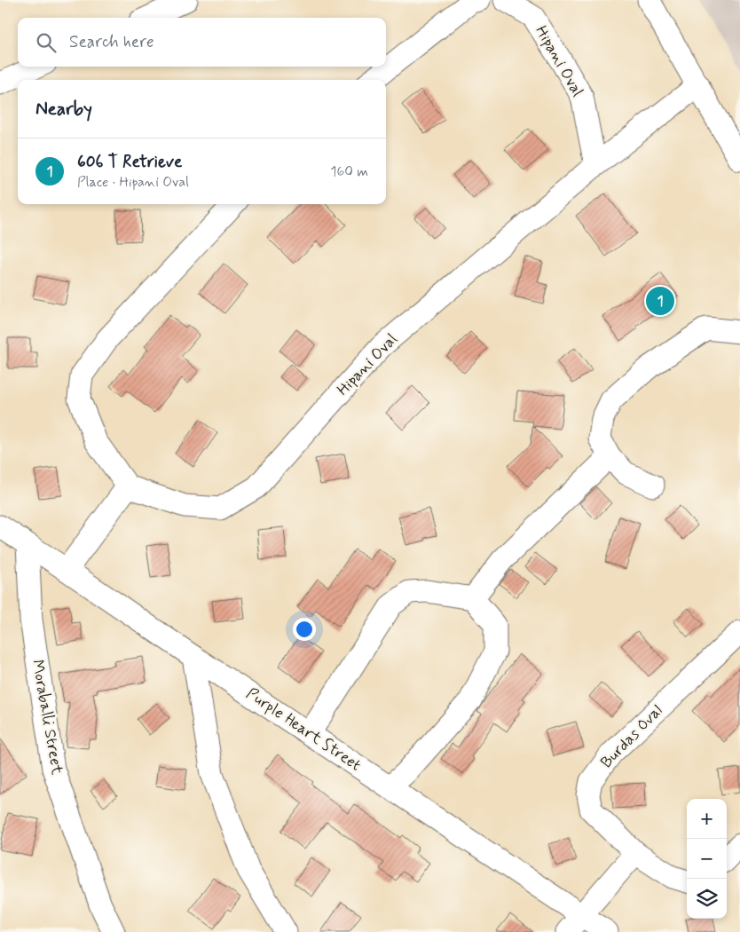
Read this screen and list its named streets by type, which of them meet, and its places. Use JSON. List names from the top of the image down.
{
  "streets": {
    "street": [
      "Hipani Oval",
      "Moraballi Street",
      "Purple Heart Street",
      "Burdas Oval"
    ]
  },
  "crossings": [
    ["Moraballi Street", "Purple Heart Street"]
  ],
  "page": {
    "search": "Search here",
    "heading": "Nearby",
    "list": [
      {
        "mark": "1",
        "name": "606 T Retrieve",
        "note": "Place · Hipani Oval",
        "value": "160 m"
      }
    ],
    "pins": "1",
    "map_buttons": ["+", "−"]
  }
}
